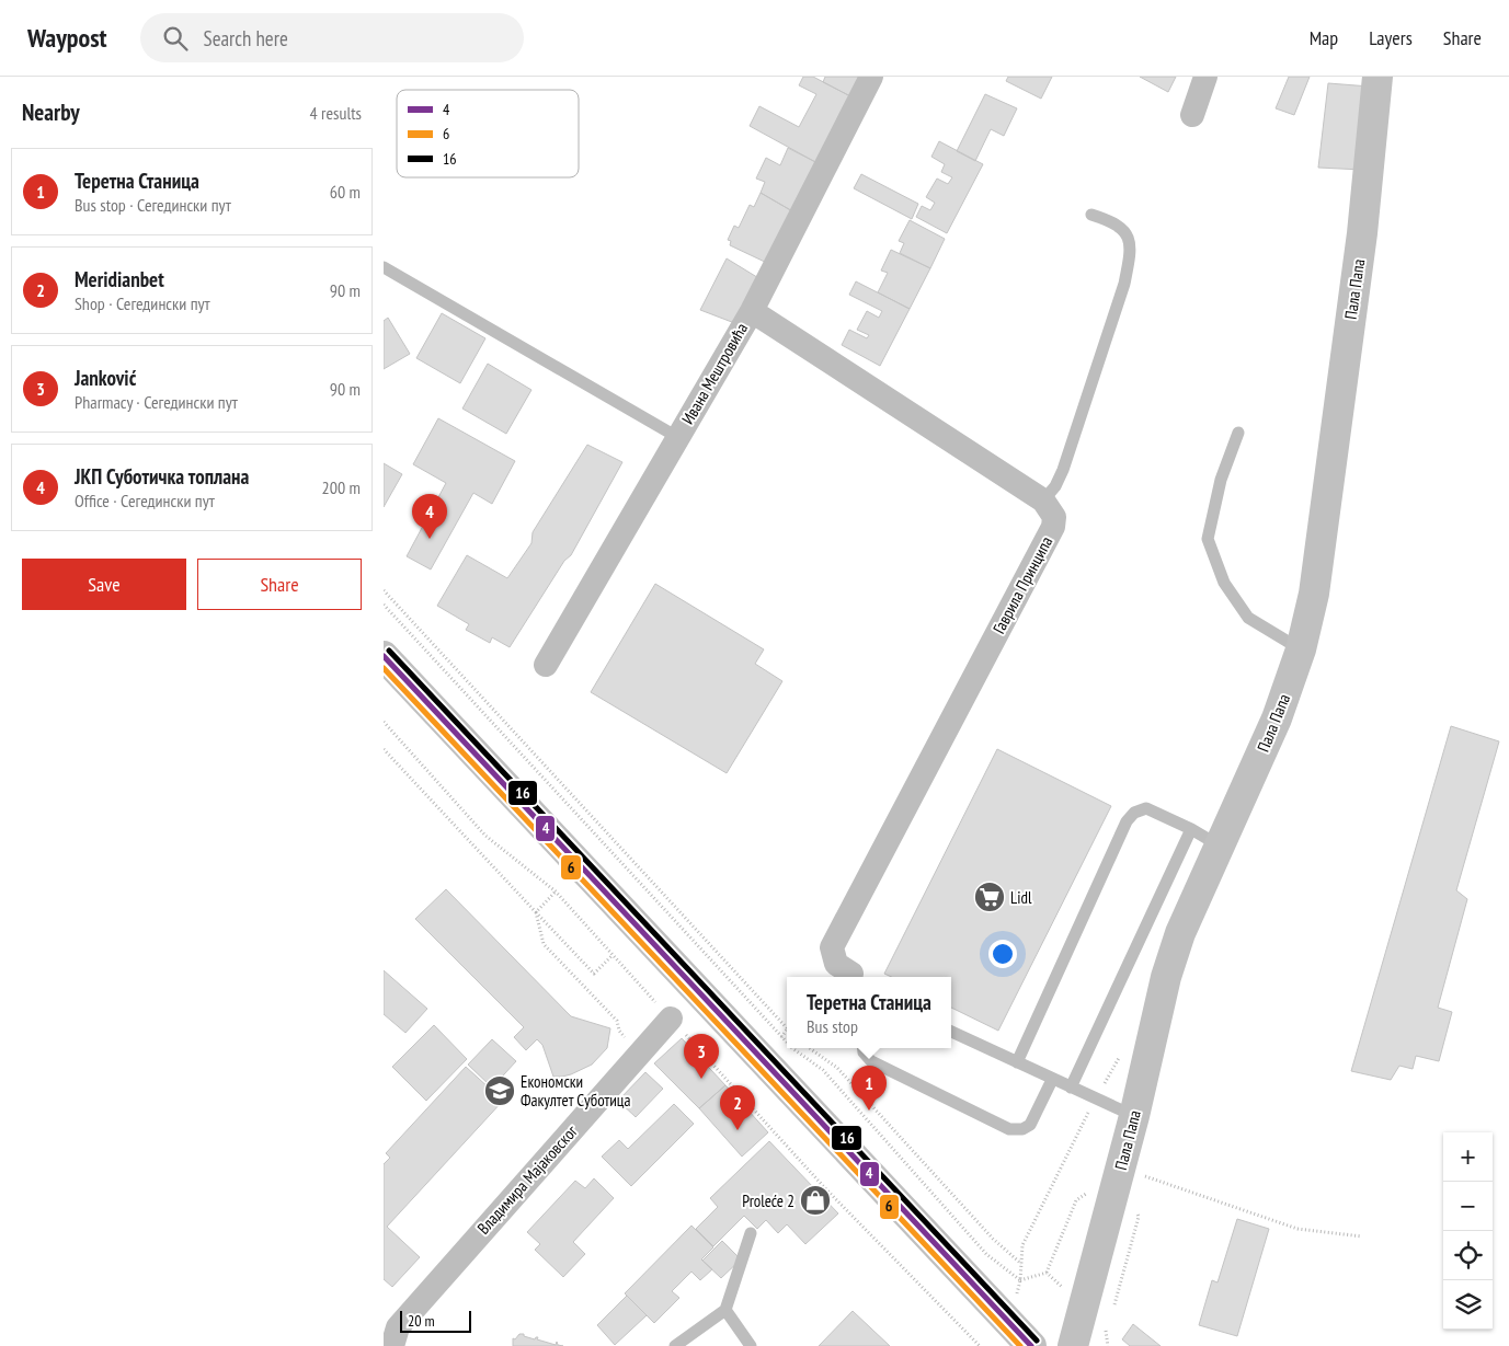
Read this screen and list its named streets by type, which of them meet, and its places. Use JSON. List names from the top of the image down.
{
  "streets": {
    "street": [
      "Пала Папа",
      "Ивана Мештровића",
      "Гаврила Принципа",
      "Владимира Мајаковског"
    ]
  },
  "places": {
    "supermarket": ["Lidl"],
    "school or university": ["Економски Факултет Суботица"],
    "shop": ["Proleće 2"]
  },
  "lines": ["transit line 16", "transit line 4", "transit line 6"],
  "legend": ["4", "6", "16"],
  "scale_bar": "20 m",
  "page": {
    "header": "Waypost",
    "search": "Search here",
    "nav": ["Map", "Layers", "Share"],
    "heading": ["Nearby", "4 results"],
    "list": [
      {
        "mark": "1",
        "name": "Теретна Станица",
        "note": "Bus stop · Сегедински пут",
        "value": "60 m"
      },
      {
        "mark": "2",
        "name": "Meridianbet",
        "note": "Shop · Сегедински пут",
        "value": "90 m"
      },
      {
        "mark": "3",
        "name": "Janković",
        "note": "Pharmacy · Сегедински пут",
        "value": "90 m"
      },
      {
        "mark": "4",
        "name": "ЈКП Суботичка топлана",
        "note": "Office · Сегедински пут",
        "value": "200 m"
      }
    ],
    "pins": [
      "4",
      "3",
      "1",
      "2"
    ],
    "buttons": ["Save", "Share"],
    "popup": ["Теретна Станица", "Bus stop"],
    "map_buttons": ["+", "−"],
    "scale": "20 m"
  }
}
